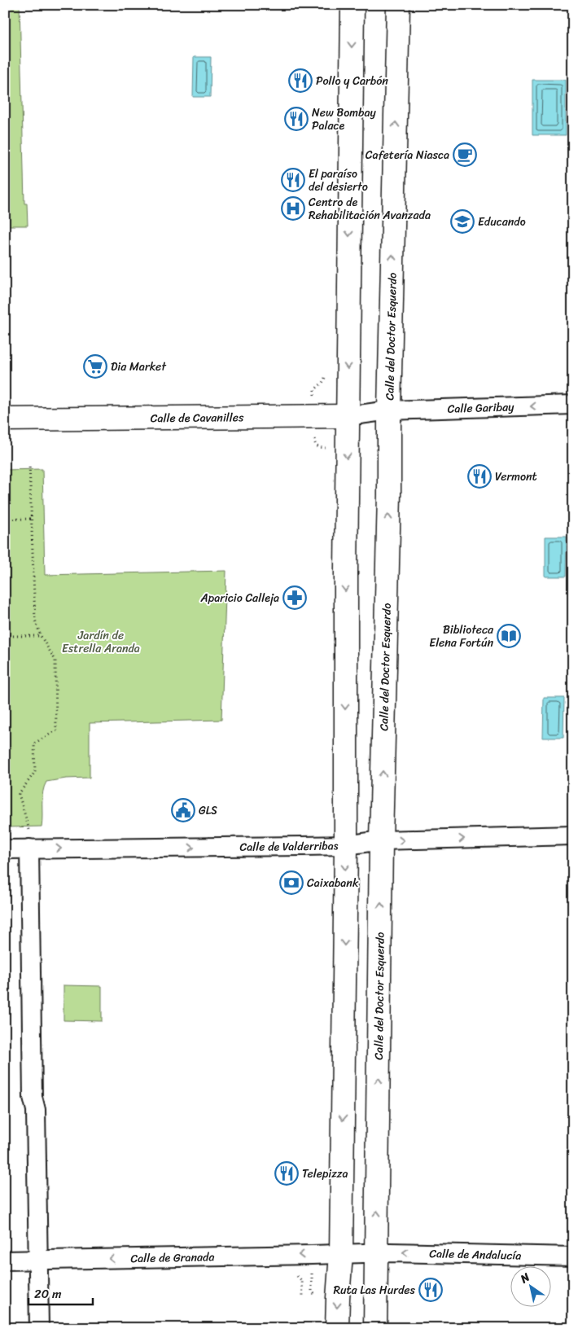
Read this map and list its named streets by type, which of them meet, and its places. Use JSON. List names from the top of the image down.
{
  "streets": {
    "main road": ["Calle del Doctor Esquerdo", "Calle de Cavanilles"],
    "street": [
      "Calle Garibay",
      "Calle de Valderribas",
      "Calle de Andalucía",
      "Calle de Granada"
    ]
  },
  "crossings": [
    ["Calle del Doctor Esquerdo", "Calle Garibay"],
    ["Calle del Doctor Esquerdo", "Calle de Cavanilles"],
    ["Calle del Doctor Esquerdo", "Calle de Valderribas"],
    ["Calle del Doctor Esquerdo", "Calle de Andalucía"],
    ["Calle Garibay", "Calle de Cavanilles"],
    ["Calle de Andalucía", "Calle de Granada"]
  ],
  "one_way": [
    "Calle Garibay",
    "Calle de Valderribas",
    "Calle de Andalucía",
    "Calle de Granada"
  ],
  "parks": ["Jardín de Estrella Aranda"],
  "places": {
    "restaurant": [
      "Pollo y Carbón",
      "New Bombay Palace",
      "El paraíso del desierto",
      "Vermont",
      "Telepizza",
      "Ruta Las Hurdes"
    ],
    "cafe": ["Cafetería Niasca"],
    "hospital": ["Centro de Rehabilitación Avanzada"],
    "school or university": ["Educando"],
    "supermarket": ["Dia Market"],
    "pharmacy": ["Aparicio Calleja"],
    "library": ["Biblioteca Elena Fortún"],
    "public building": ["GLS"],
    "bank": ["Caixabank"]
  },
  "scale_bar": "20 m",
  "north": "top left"
}
